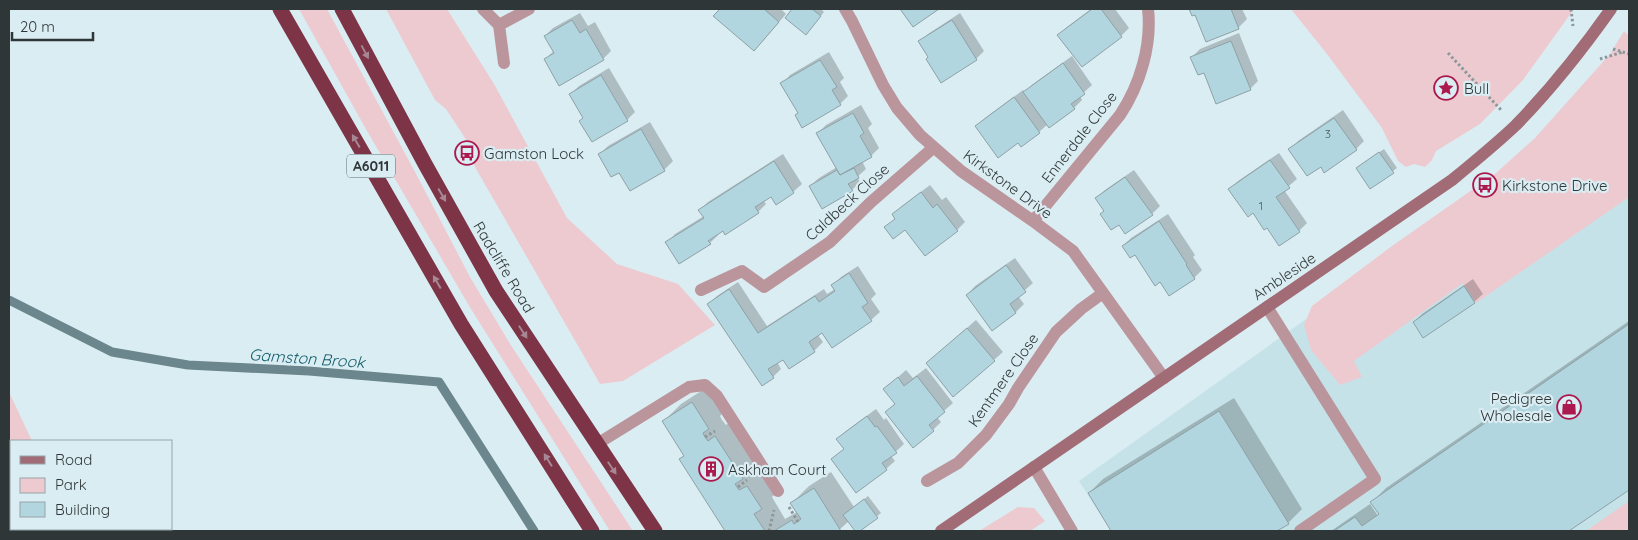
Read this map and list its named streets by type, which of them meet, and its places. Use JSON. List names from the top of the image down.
{
  "streets": {
    "highway": ["A6011", "Radcliffe Road"],
    "street": [
      "Ennerdale Close",
      "Kirkstone Drive",
      "Caldbeck Close",
      "Ambleside",
      "Kentmere Close"
    ]
  },
  "crossings": [
    ["Ennerdale Close", "Kirkstone Drive"],
    ["Kirkstone Drive", "Caldbeck Close"],
    ["Kirkstone Drive", "Ambleside"],
    ["Kirkstone Drive", "Kentmere Close"]
  ],
  "water": ["Gamston Brook"],
  "places": {
    "place": ["Bull"],
    "bus stop": ["Gamston Lock", "Kirkstone Drive"],
    "shop": ["Pedigree Wholesale"],
    "building": ["Askham Court"]
  },
  "house_numbers": ["3", "1"],
  "legend": ["Road", "Park", "Building"],
  "scale_bar": "20 m"
}
